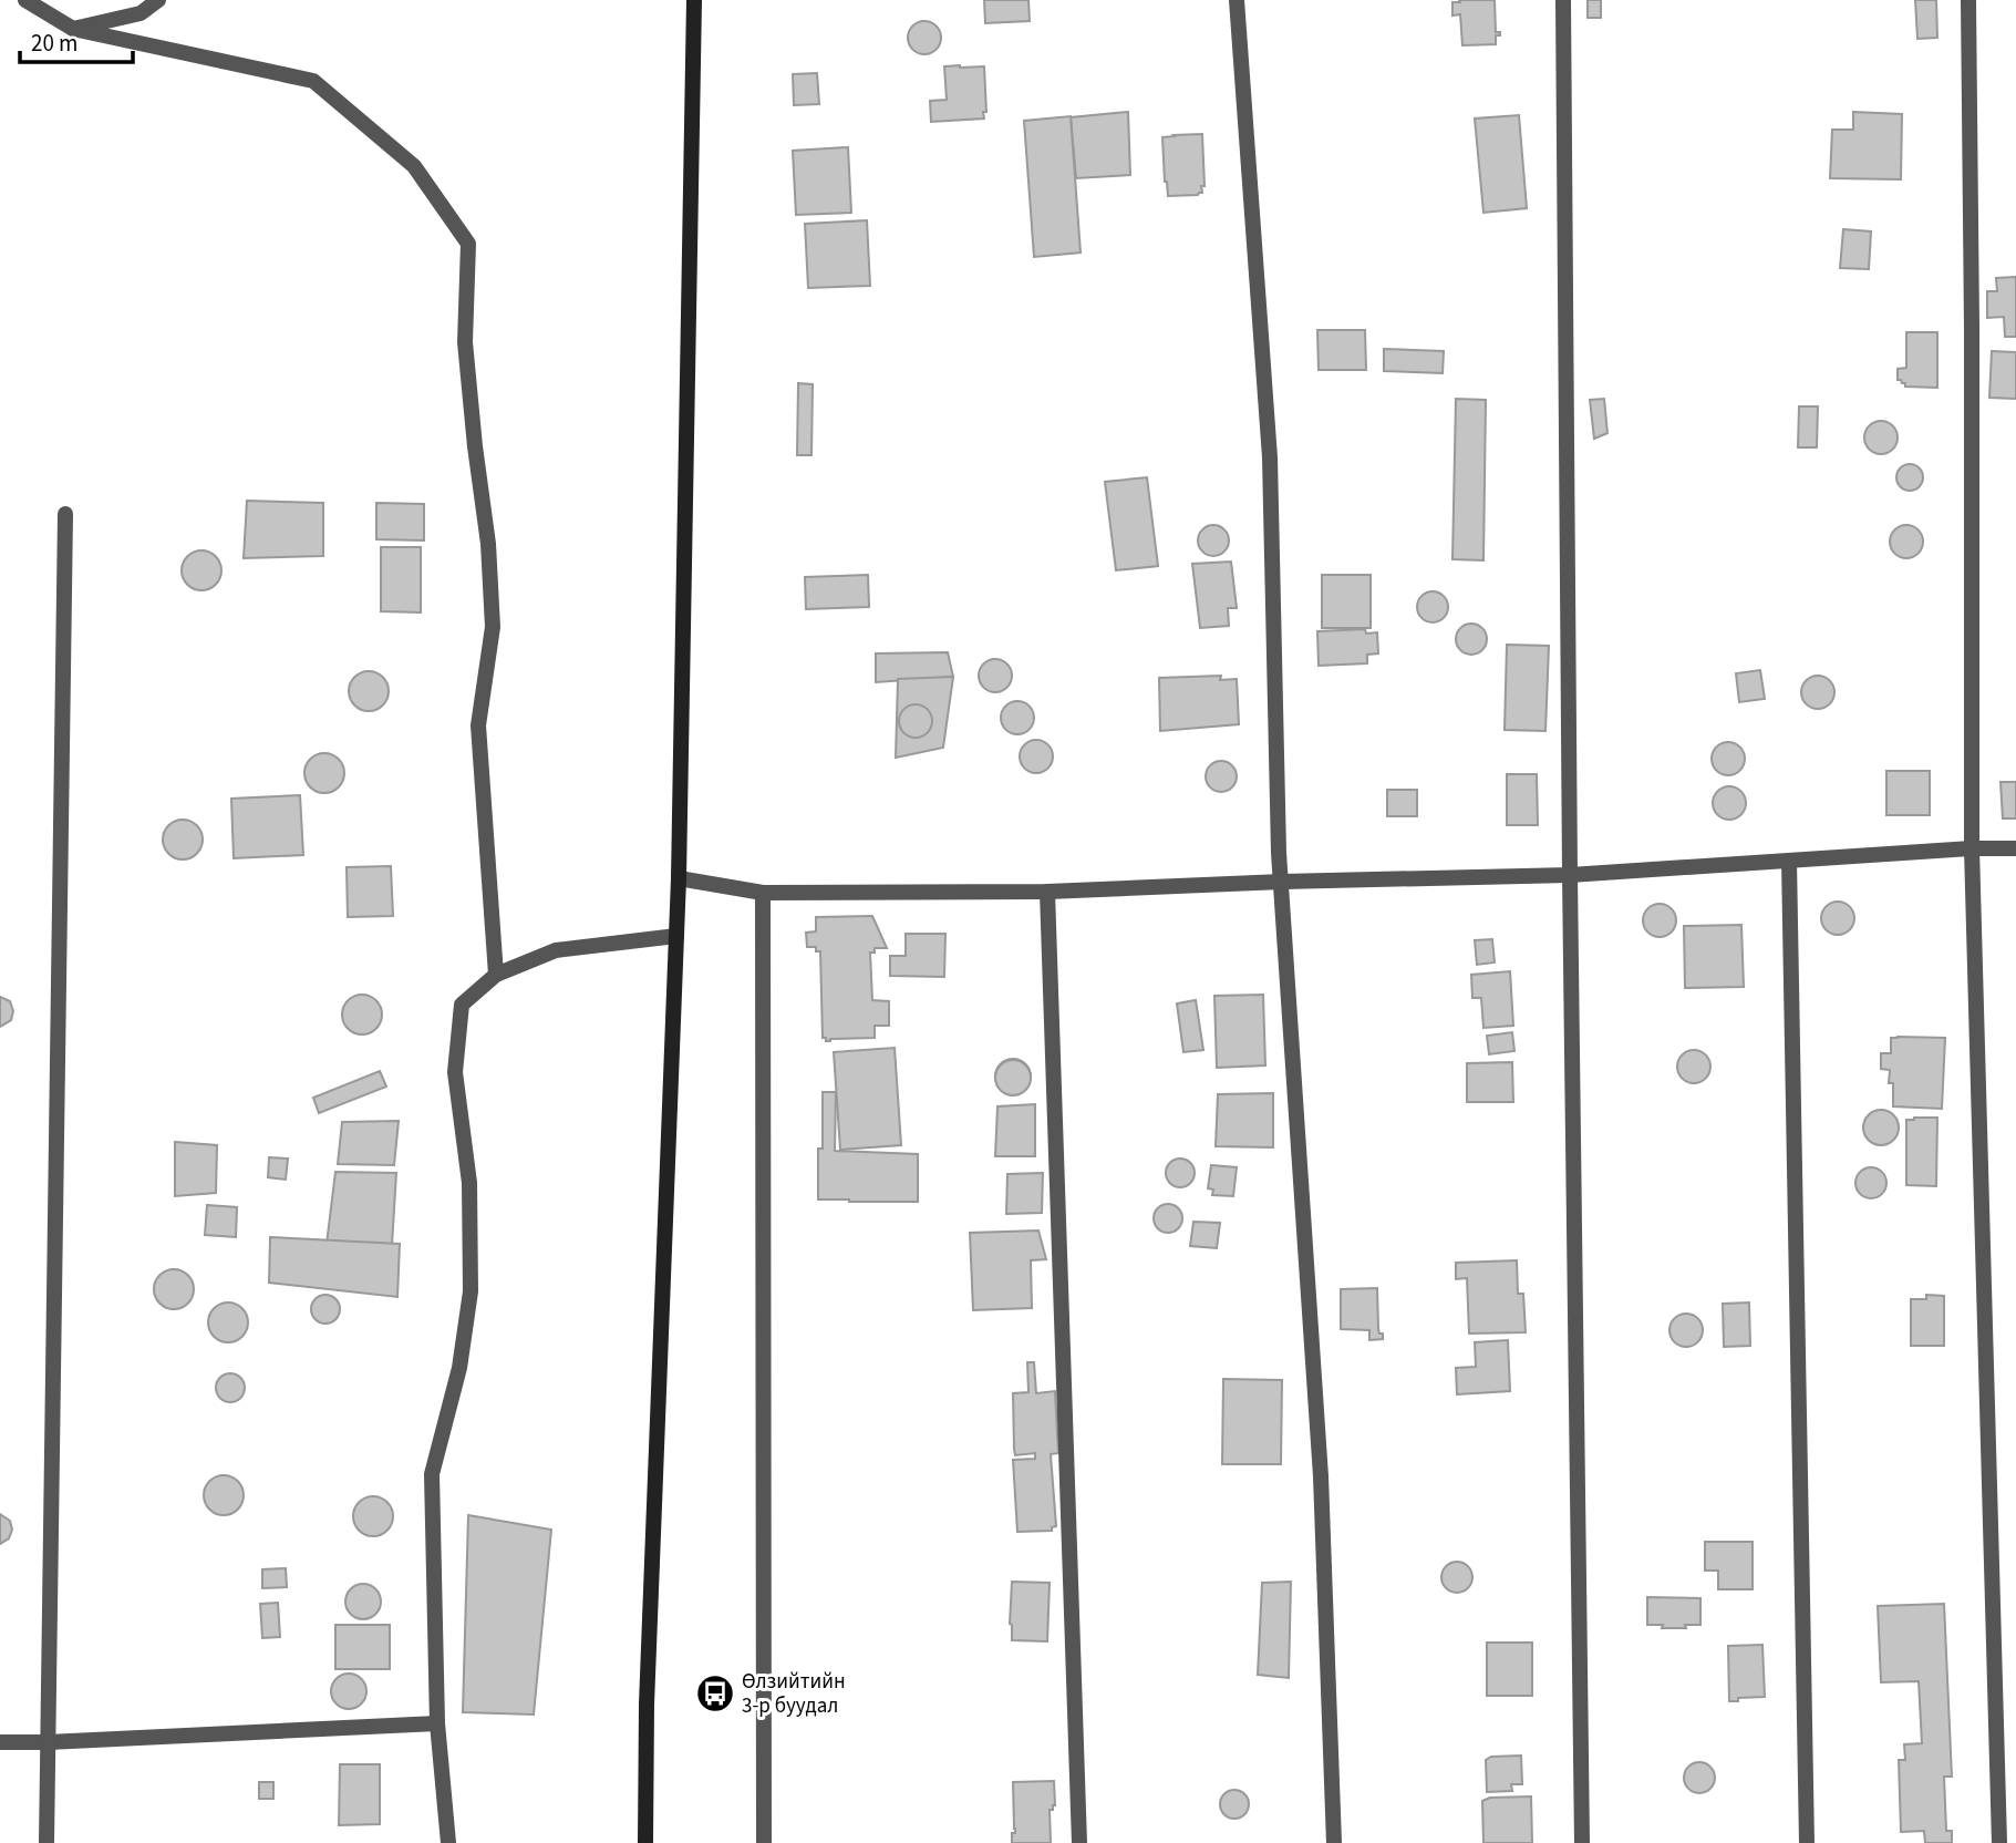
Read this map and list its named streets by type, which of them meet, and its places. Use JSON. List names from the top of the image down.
{
  "places": {
    "bus stop": ["Өлзийтийн 3-р буудал"]
  },
  "scale_bar": "20 m"
}
